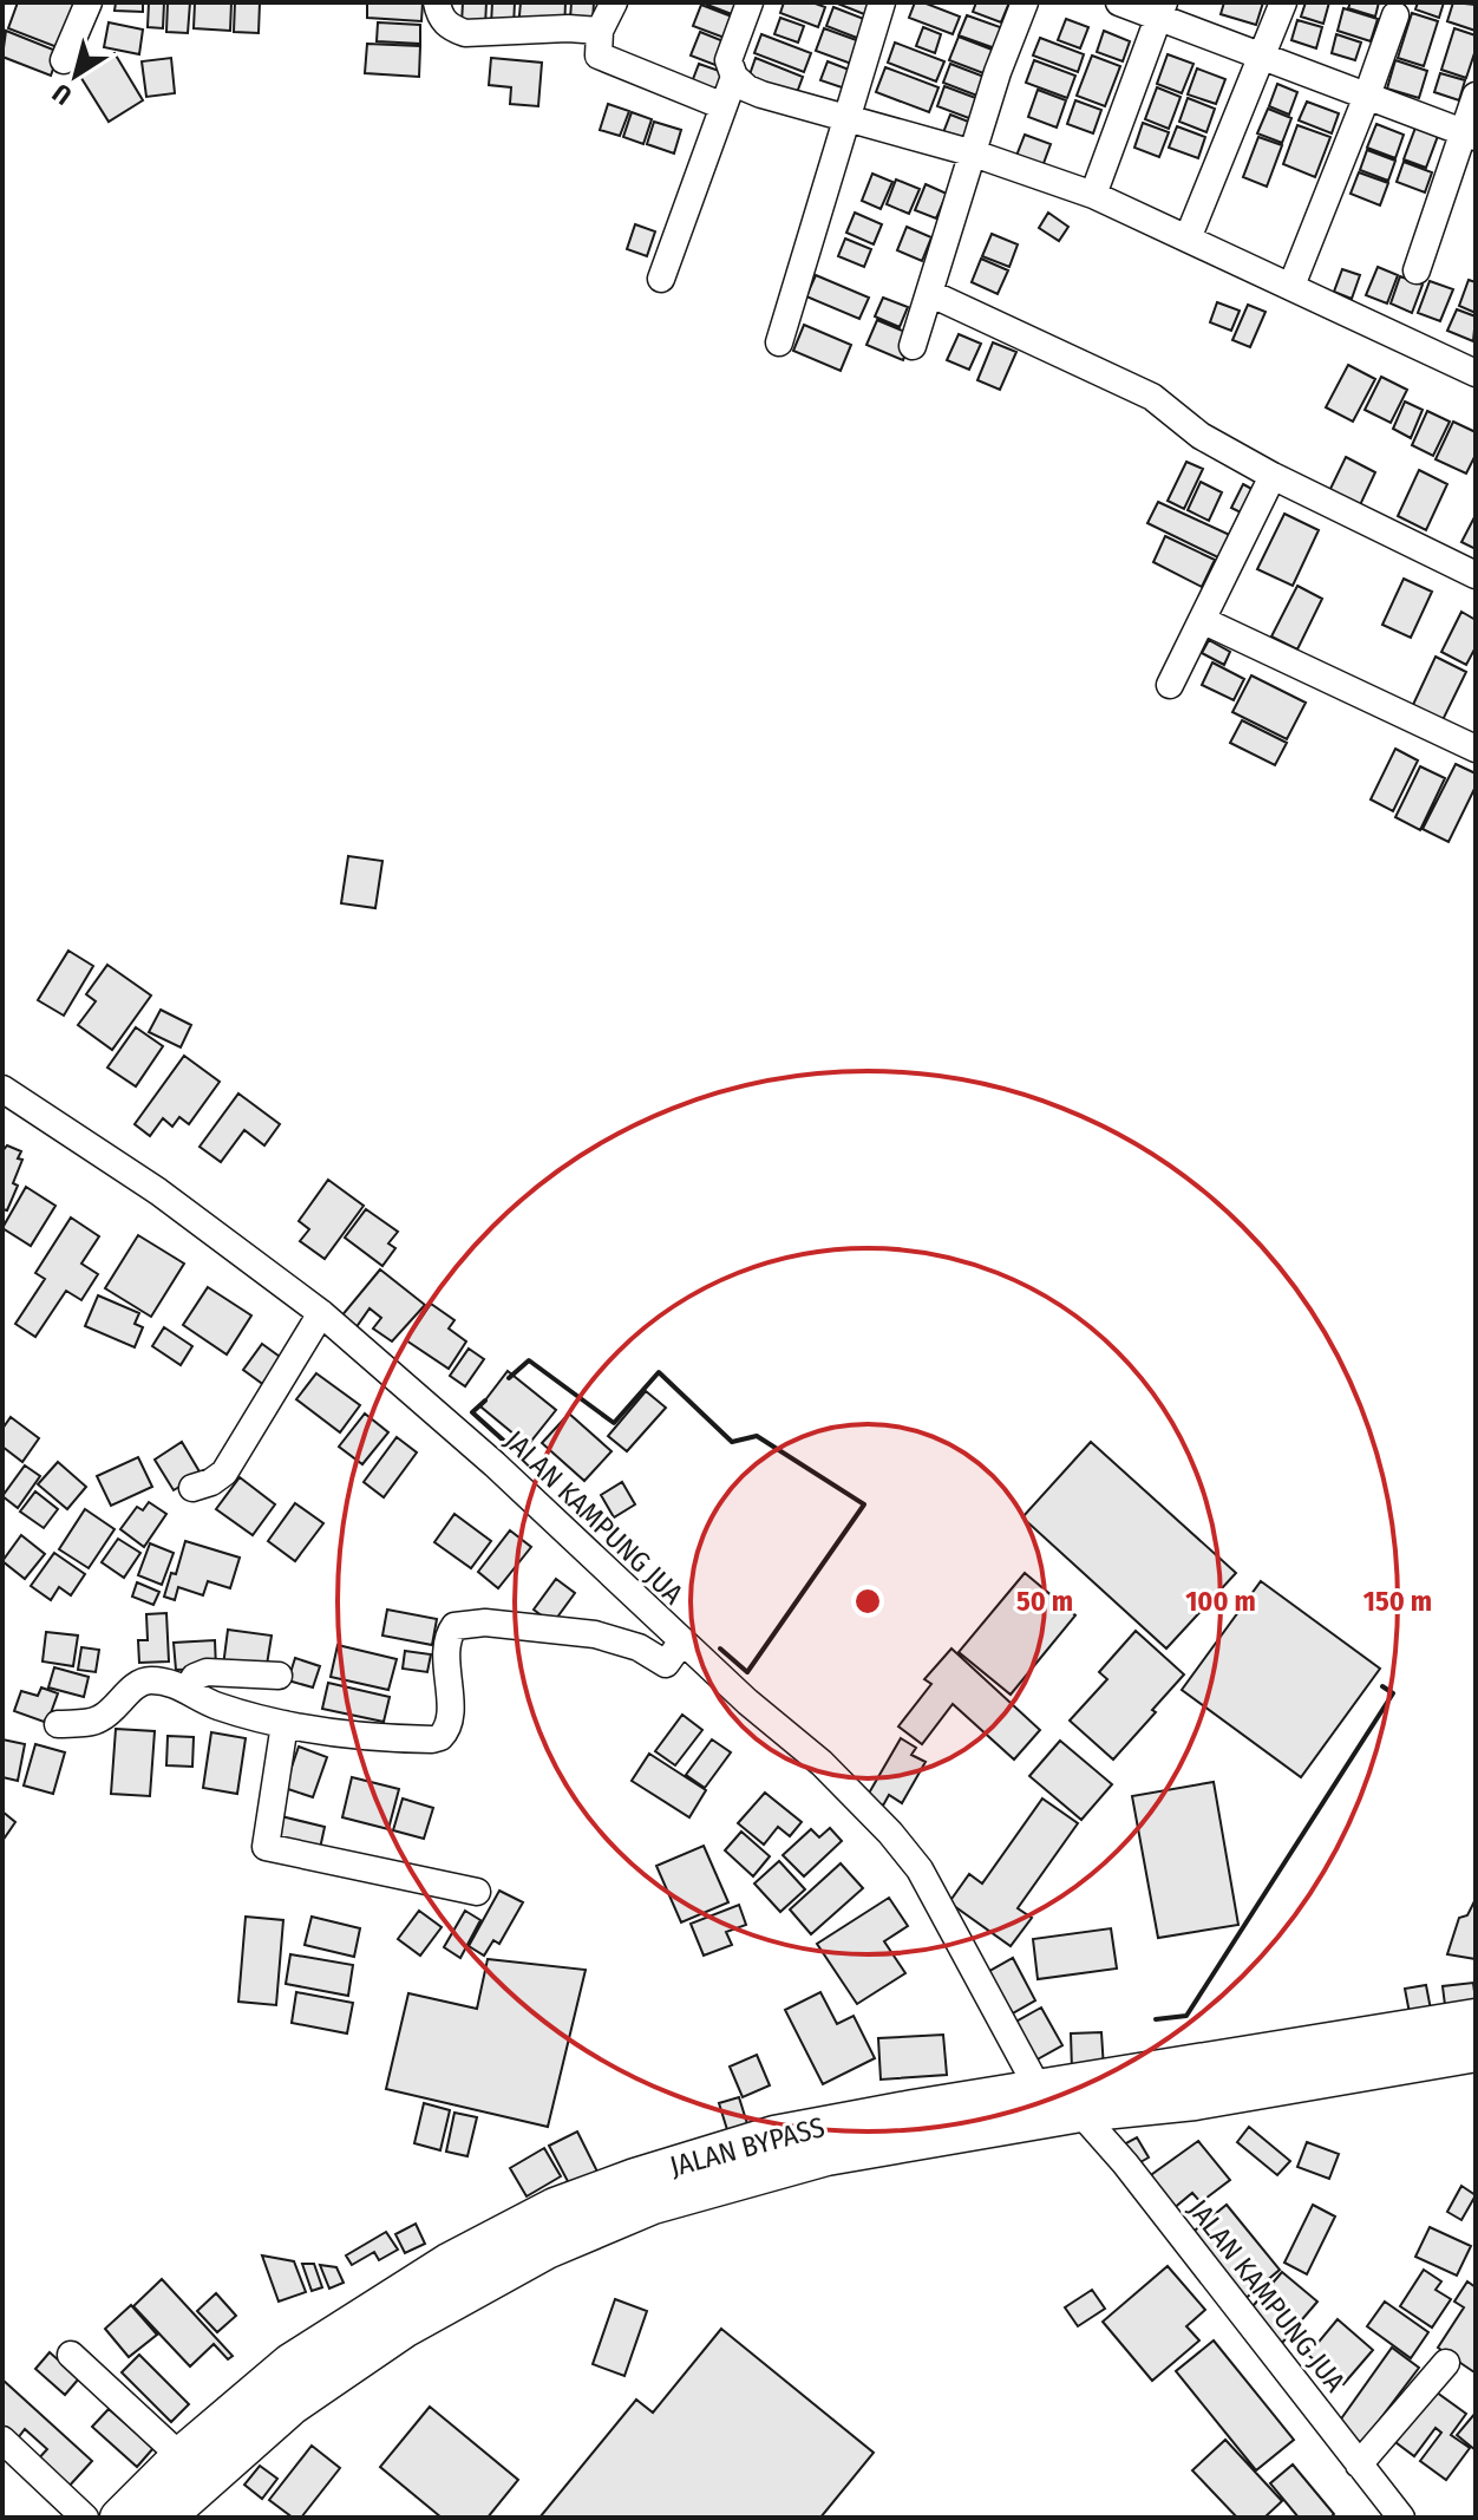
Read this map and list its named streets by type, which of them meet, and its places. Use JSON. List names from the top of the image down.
{
  "streets": {
    "highway": ["JALAN BYPASS"],
    "street": ["JALAN KAMPUNG JUA"]
  },
  "crossings": [
    ["JALAN KAMPUNG JUA", "JALAN BYPASS"]
  ],
  "north": "bottom left",
  "rings": ["50 m", "100 m", "150 m"]
}
